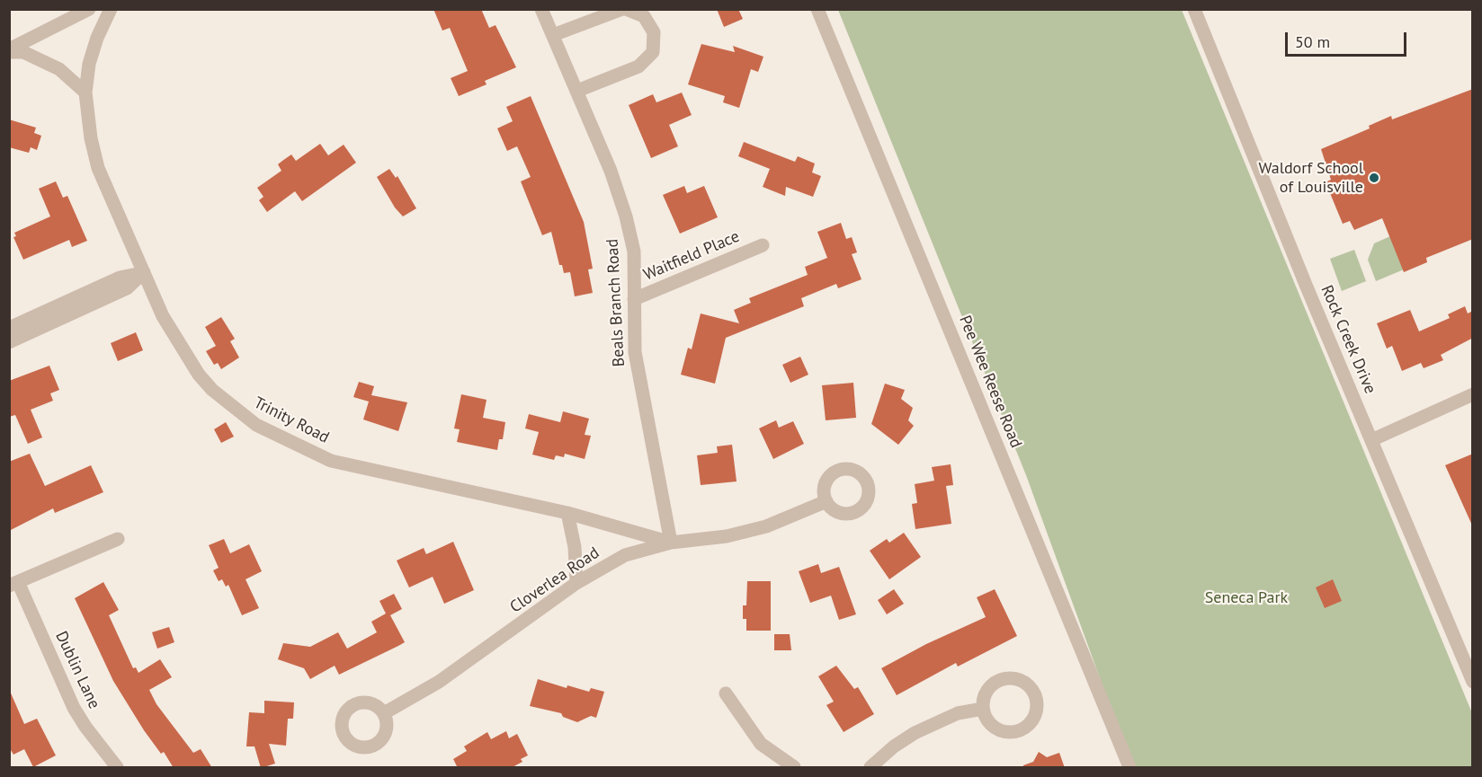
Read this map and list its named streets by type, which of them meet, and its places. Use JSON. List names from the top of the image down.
{
  "streets": {
    "street": [
      "Waitfield Place",
      "Beals Branch Road",
      "Rock Creek Drive",
      "Pee Wee Reese Road",
      "Trinity Road",
      "Cloverlea Road",
      "Dublin Lane"
    ]
  },
  "crossings": [
    ["Waitfield Place", "Beals Branch Road"],
    ["Beals Branch Road", "Trinity Road"],
    ["Beals Branch Road", "Cloverlea Road"],
    ["Trinity Road", "Cloverlea Road"]
  ],
  "parks": ["Seneca Park"],
  "places": ["Waldorf School of Louisville"],
  "scale_bar": "50 m"
}
